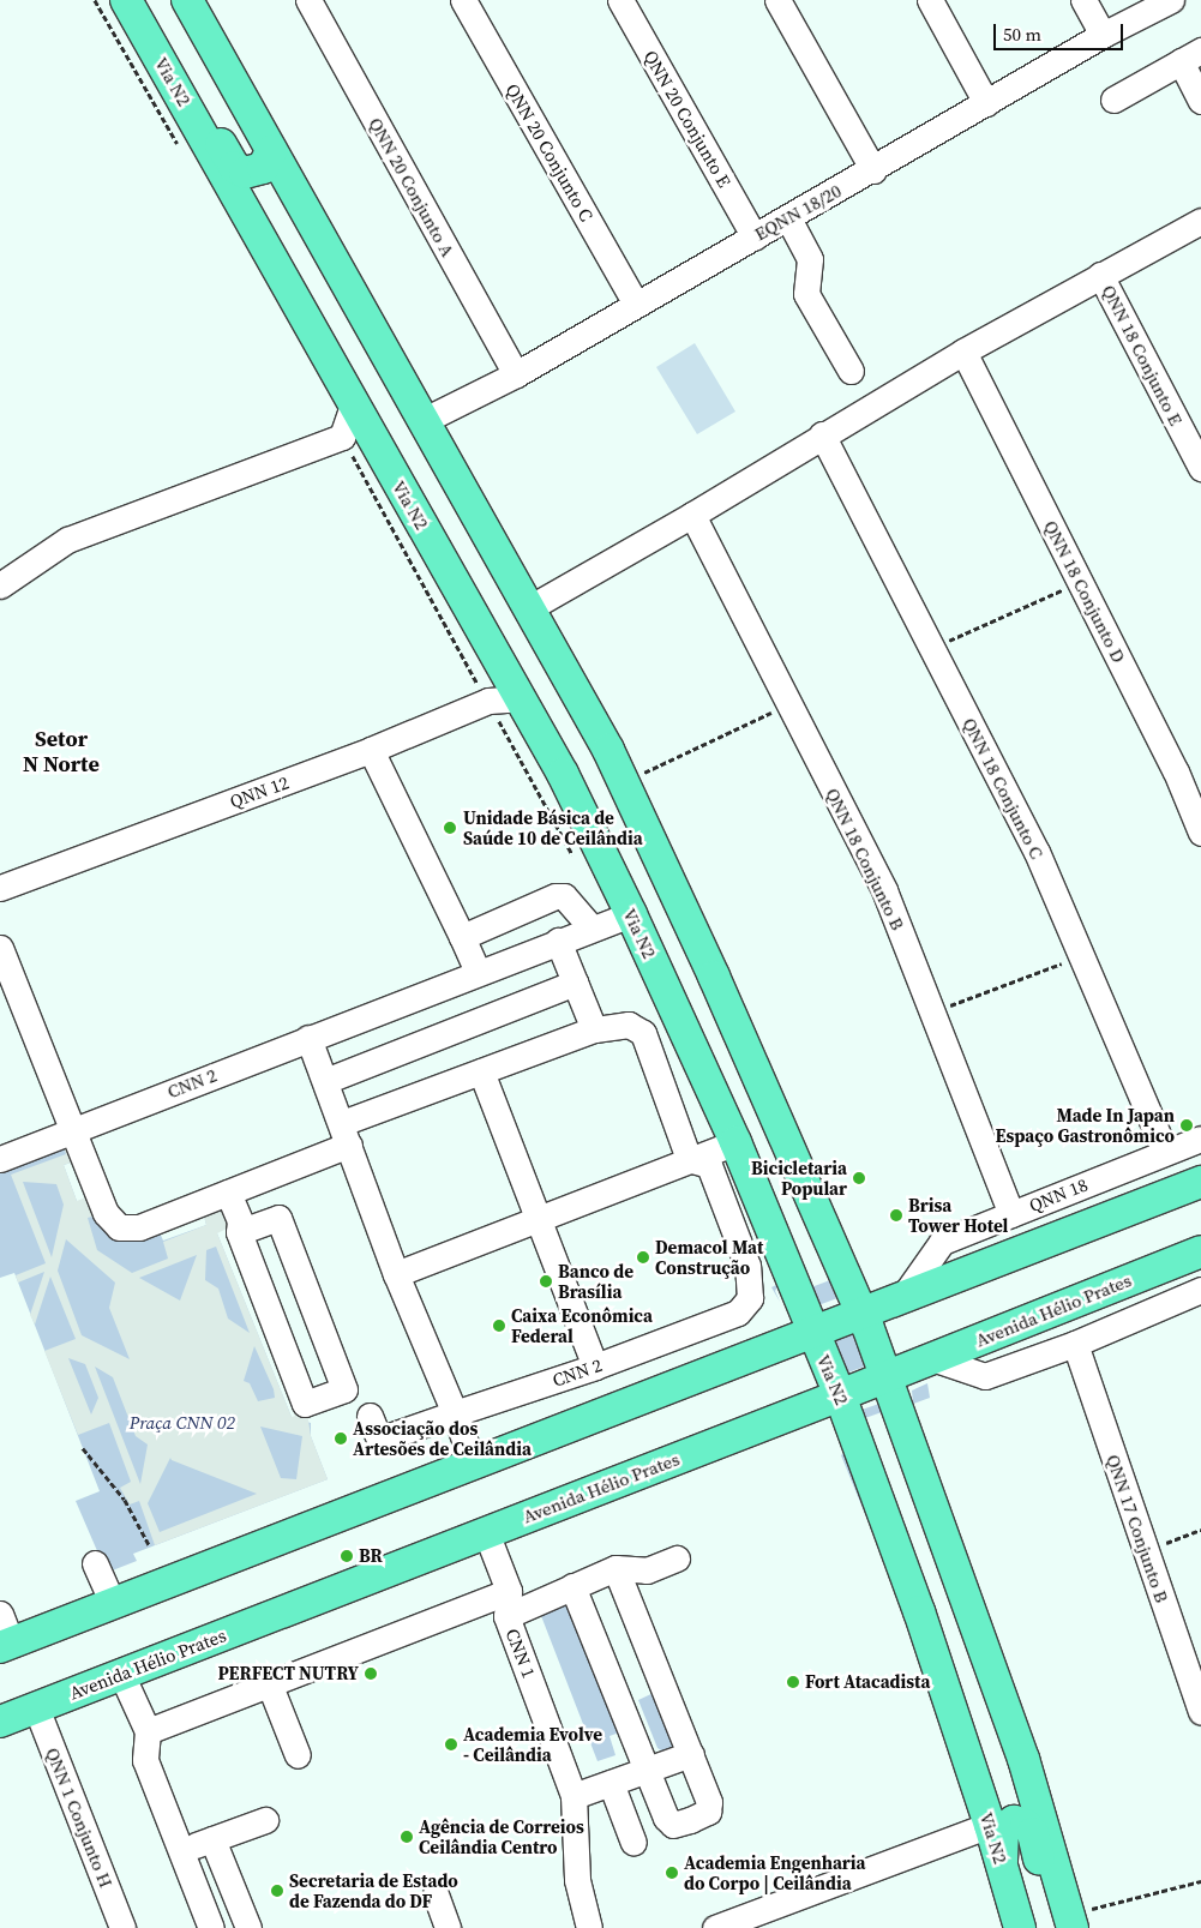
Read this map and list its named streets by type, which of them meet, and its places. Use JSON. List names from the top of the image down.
{
  "streets": {
    "main road": ["Via N2", "Avenida Hélio Prates"],
    "street": [
      "QNN 20 Conjunto E",
      "QNN 20 Conjunto C",
      "QNN 20 Conjunto A",
      "EQNN 18/20",
      "QNN 18 Conjunto E",
      "QNN 18 Conjunto D",
      "QNN 18 Conjunto C",
      "QNN 12",
      "QNN 18 Conjunto B",
      "CNN 2",
      "QNN 18",
      "QNN 17 Conjunto B",
      "CNN 1",
      "QNN 1 Conjunto H"
    ]
  },
  "crossings": [
    ["Via N2", "QNN 12"],
    ["Via N2", "CNN 2"],
    ["Via N2", "Avenida Hélio Prates"],
    ["QNN 20 Conjunto E", "EQNN 18/20"],
    ["QNN 20 Conjunto C", "EQNN 18/20"],
    ["QNN 20 Conjunto A", "EQNN 18/20"],
    ["QNN 18 Conjunto C", "QNN 18"],
    ["QNN 18 Conjunto B", "QNN 18"],
    ["Avenida Hélio Prates", "QNN 1 Conjunto H"]
  ],
  "districts": ["Setor N Norte"],
  "parks": ["Praça CNN 02"],
  "places": [
    "Unidade Básica de Saúde 10 de Ceilândia",
    "Made In Japan Espaço Gastronômico",
    "Bicicletaria Popular",
    "Brisa Tower Hotel",
    "Demacol Mat Construção",
    "Banco de Brasília",
    "Caixa Econômica Federal",
    "Associação dos Artesões de Ceilândia",
    "BR",
    "PERFECT NUTRY",
    "Fort Atacadista",
    "Academia Evolve - Ceilândia",
    "Agência de Correios Ceilândia Centro",
    "Academia Engenharia do Corpo | Ceilândia",
    "Secretaria de Estado de Fazenda do DF"
  ],
  "scale_bar": "50 m"
}
